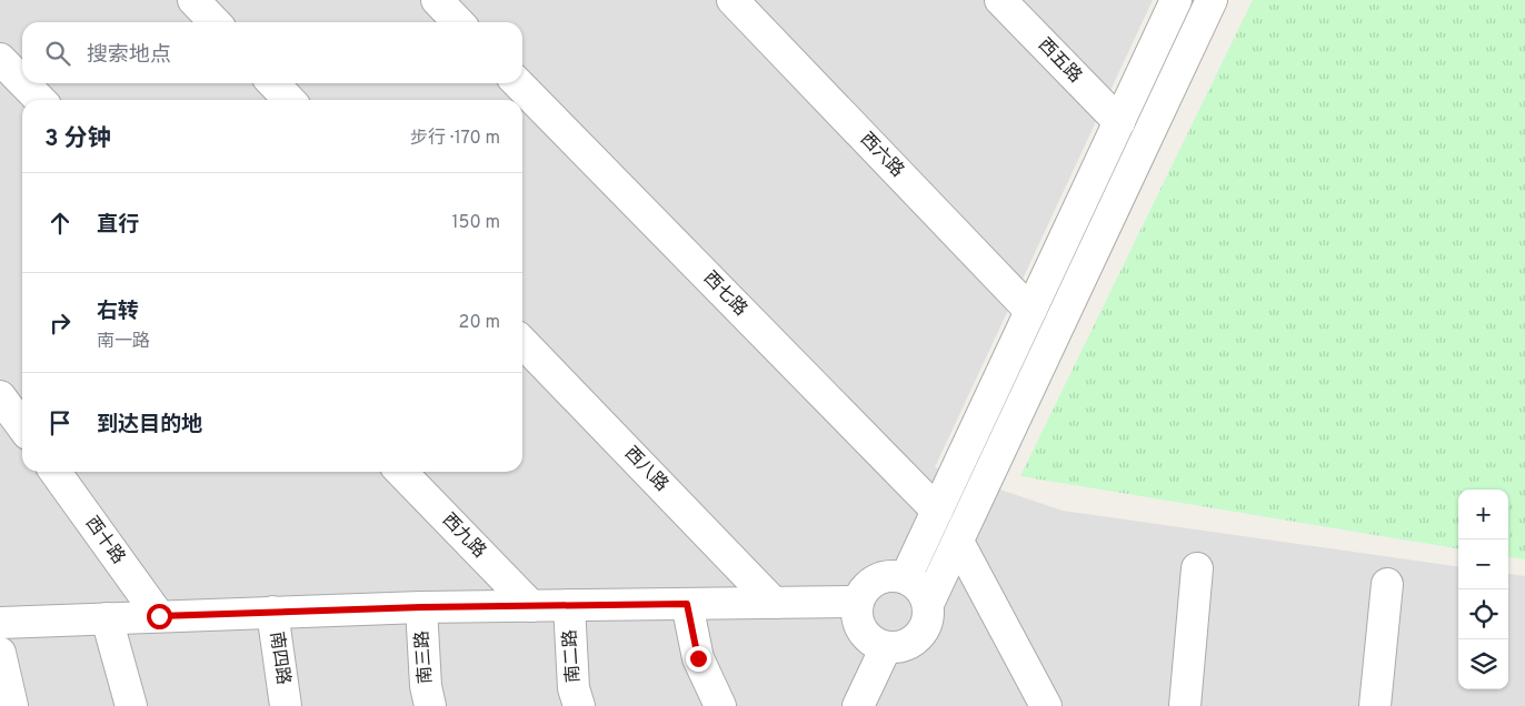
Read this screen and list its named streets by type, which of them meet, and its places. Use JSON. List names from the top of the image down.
{
  "streets": {
    "street": [
      "西五路",
      "西六路",
      "西七路",
      "西八路",
      "西九路",
      "西十路",
      "南二路",
      "南三路",
      "南四路"
    ]
  },
  "page": {
    "search": "搜索地点",
    "heading": ["3 分钟", "步行 · 170 m"],
    "list": [
      ["直行", "150 m"],
      ["右转", "南一路", "20 m"],
      "到达目的地"
    ],
    "map_buttons": ["+", "−"]
  }
}
